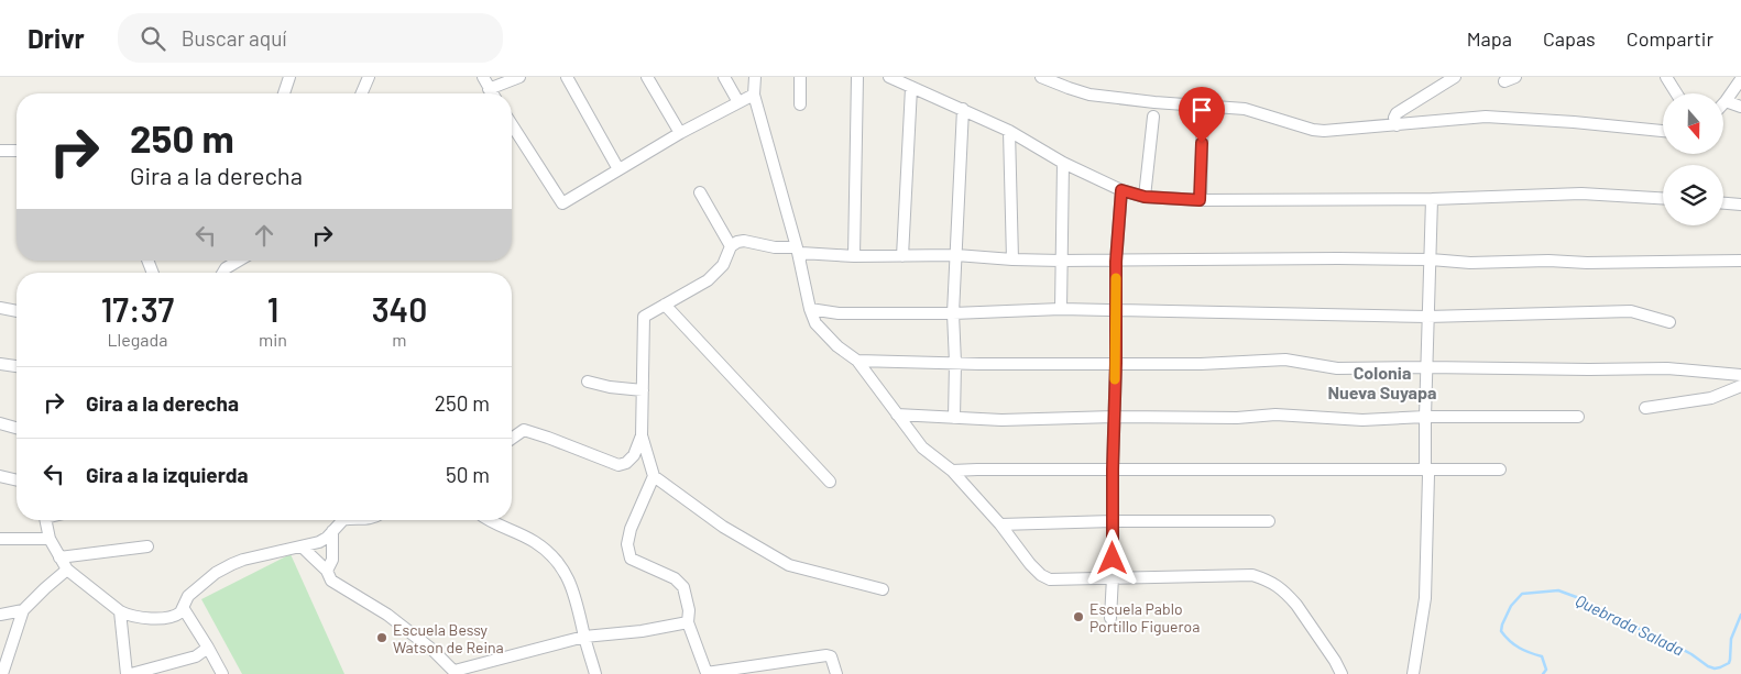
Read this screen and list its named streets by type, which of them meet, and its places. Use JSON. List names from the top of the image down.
{
  "districts": ["Colonia Nueva Suyapa"],
  "water": ["Quebrada Salada"],
  "places": ["Escuela Pablo Portillo Figueroa", "Escuela Bessy Watson de Reina"],
  "north": "bottom",
  "page": {
    "header": "Drivr",
    "search": "Buscar aquí",
    "nav": ["Mapa", "Capas", "Compartir"],
    "turn": ["250 m", "Gira a la derecha"],
    "eta": [
      "17:37",
      "Llegada",
      "1",
      "min",
      "340",
      "m"
    ],
    "list": [
      {
        "name": "Gira a la derecha",
        "value": "250 m"
      },
      {
        "name": "Gira a la izquierda",
        "value": "50 m"
      }
    ]
  }
}
